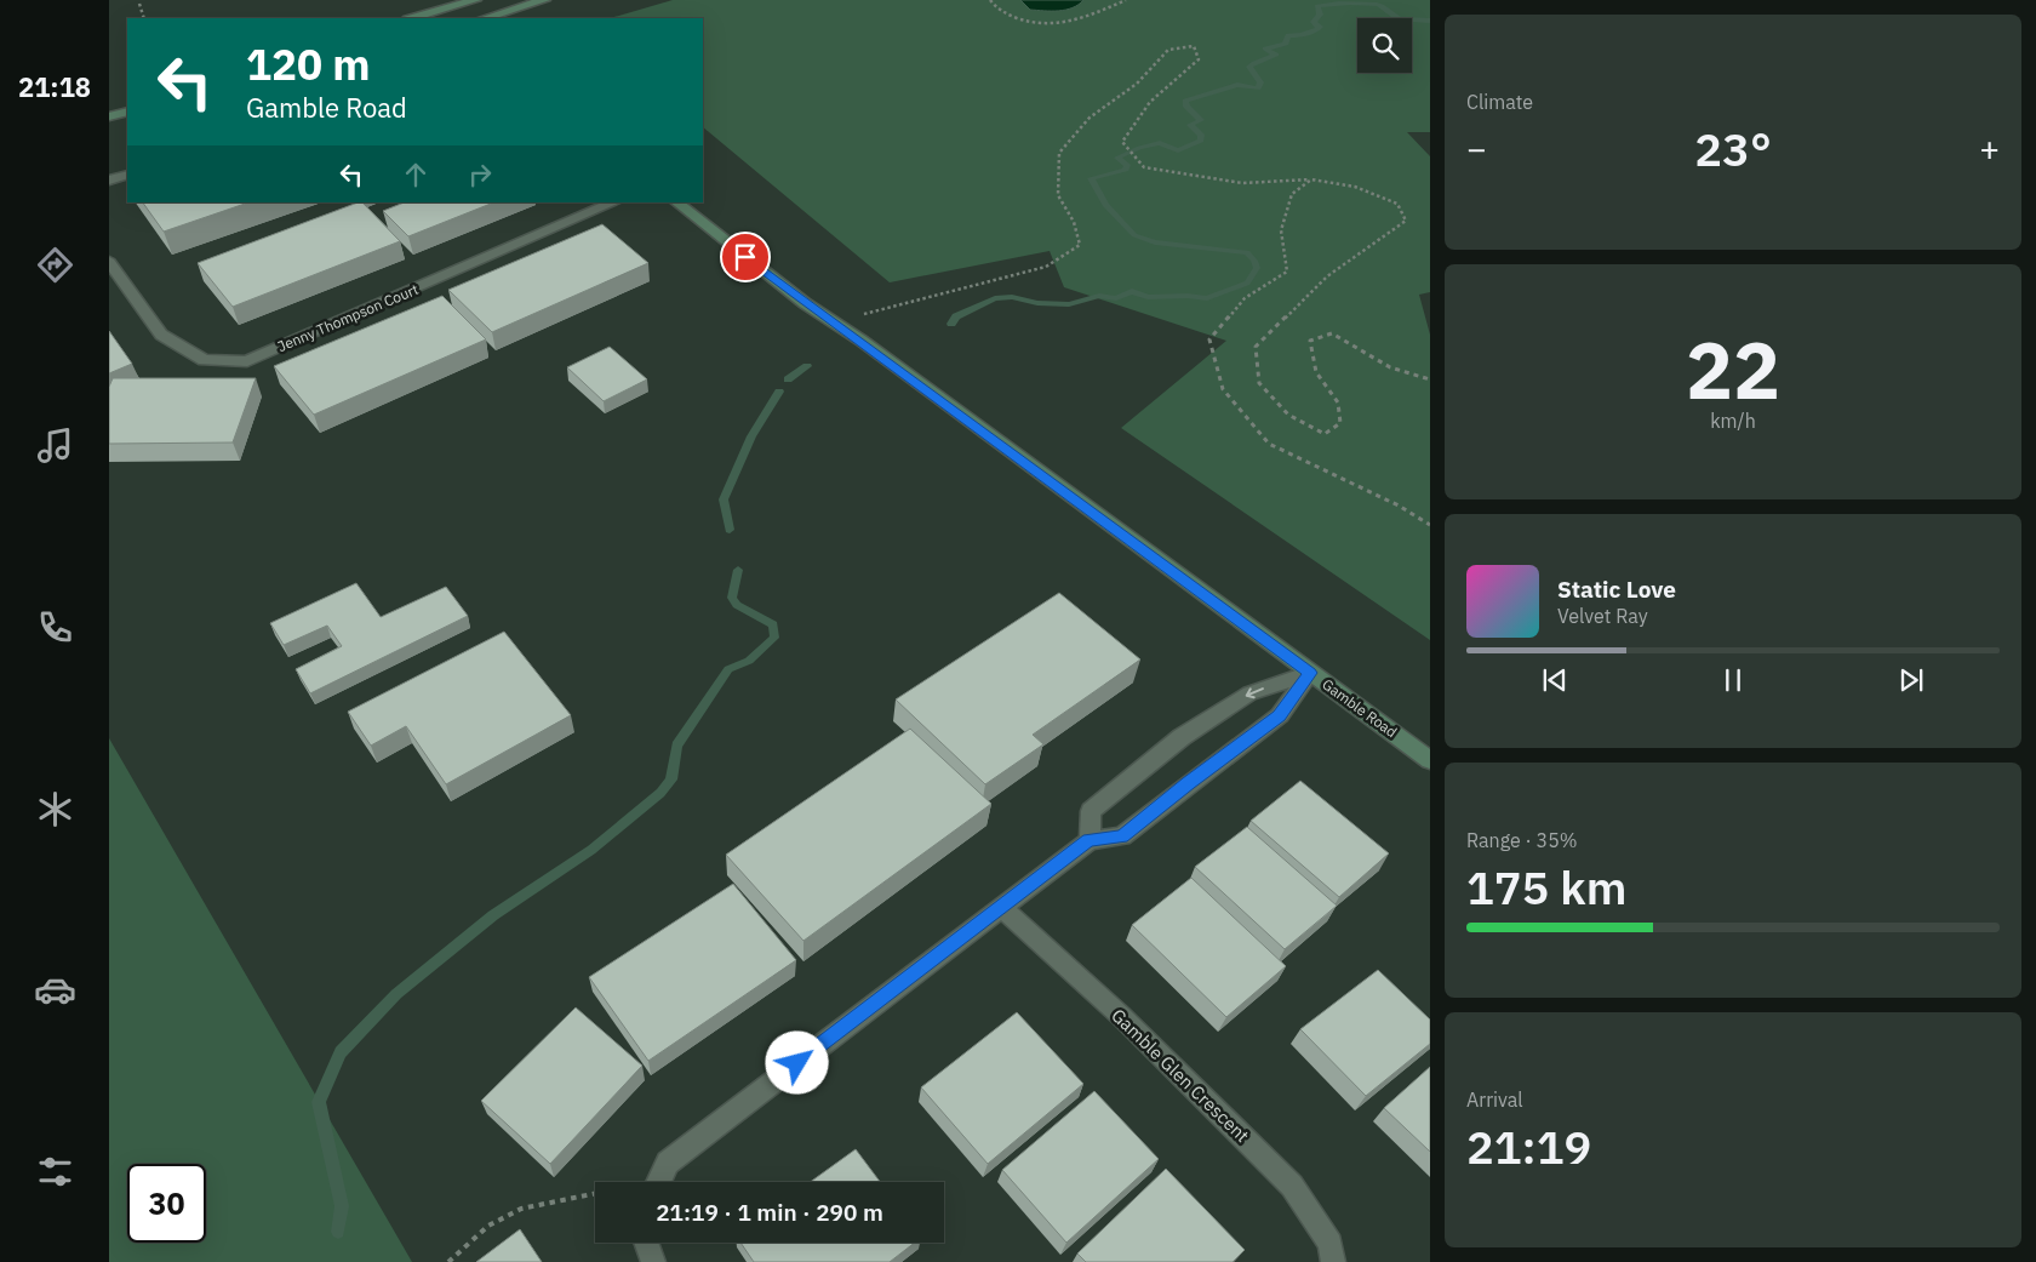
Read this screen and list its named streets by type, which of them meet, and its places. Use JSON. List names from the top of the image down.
{
  "streets": {
    "main road": ["Gamble Road"],
    "street": ["Jenny Thompson Court", "Gamble Glen Crescent"]
  },
  "page": {
    "tabs": "21:18",
    "tile": [
      "Climate",
      ["22", "km/h"],
      ["Range · 35%", "175 km"],
      ["Arrival", "21:19"]
    ],
    "turn": ["120 m", "Gamble Road"],
    "heat": ["−", "23°", "+"],
    "song": ["Static Love", "Velvet Ray"],
    "limit": "30",
    "trip": "21:19 · 1 min · 290 m"
  }
}
